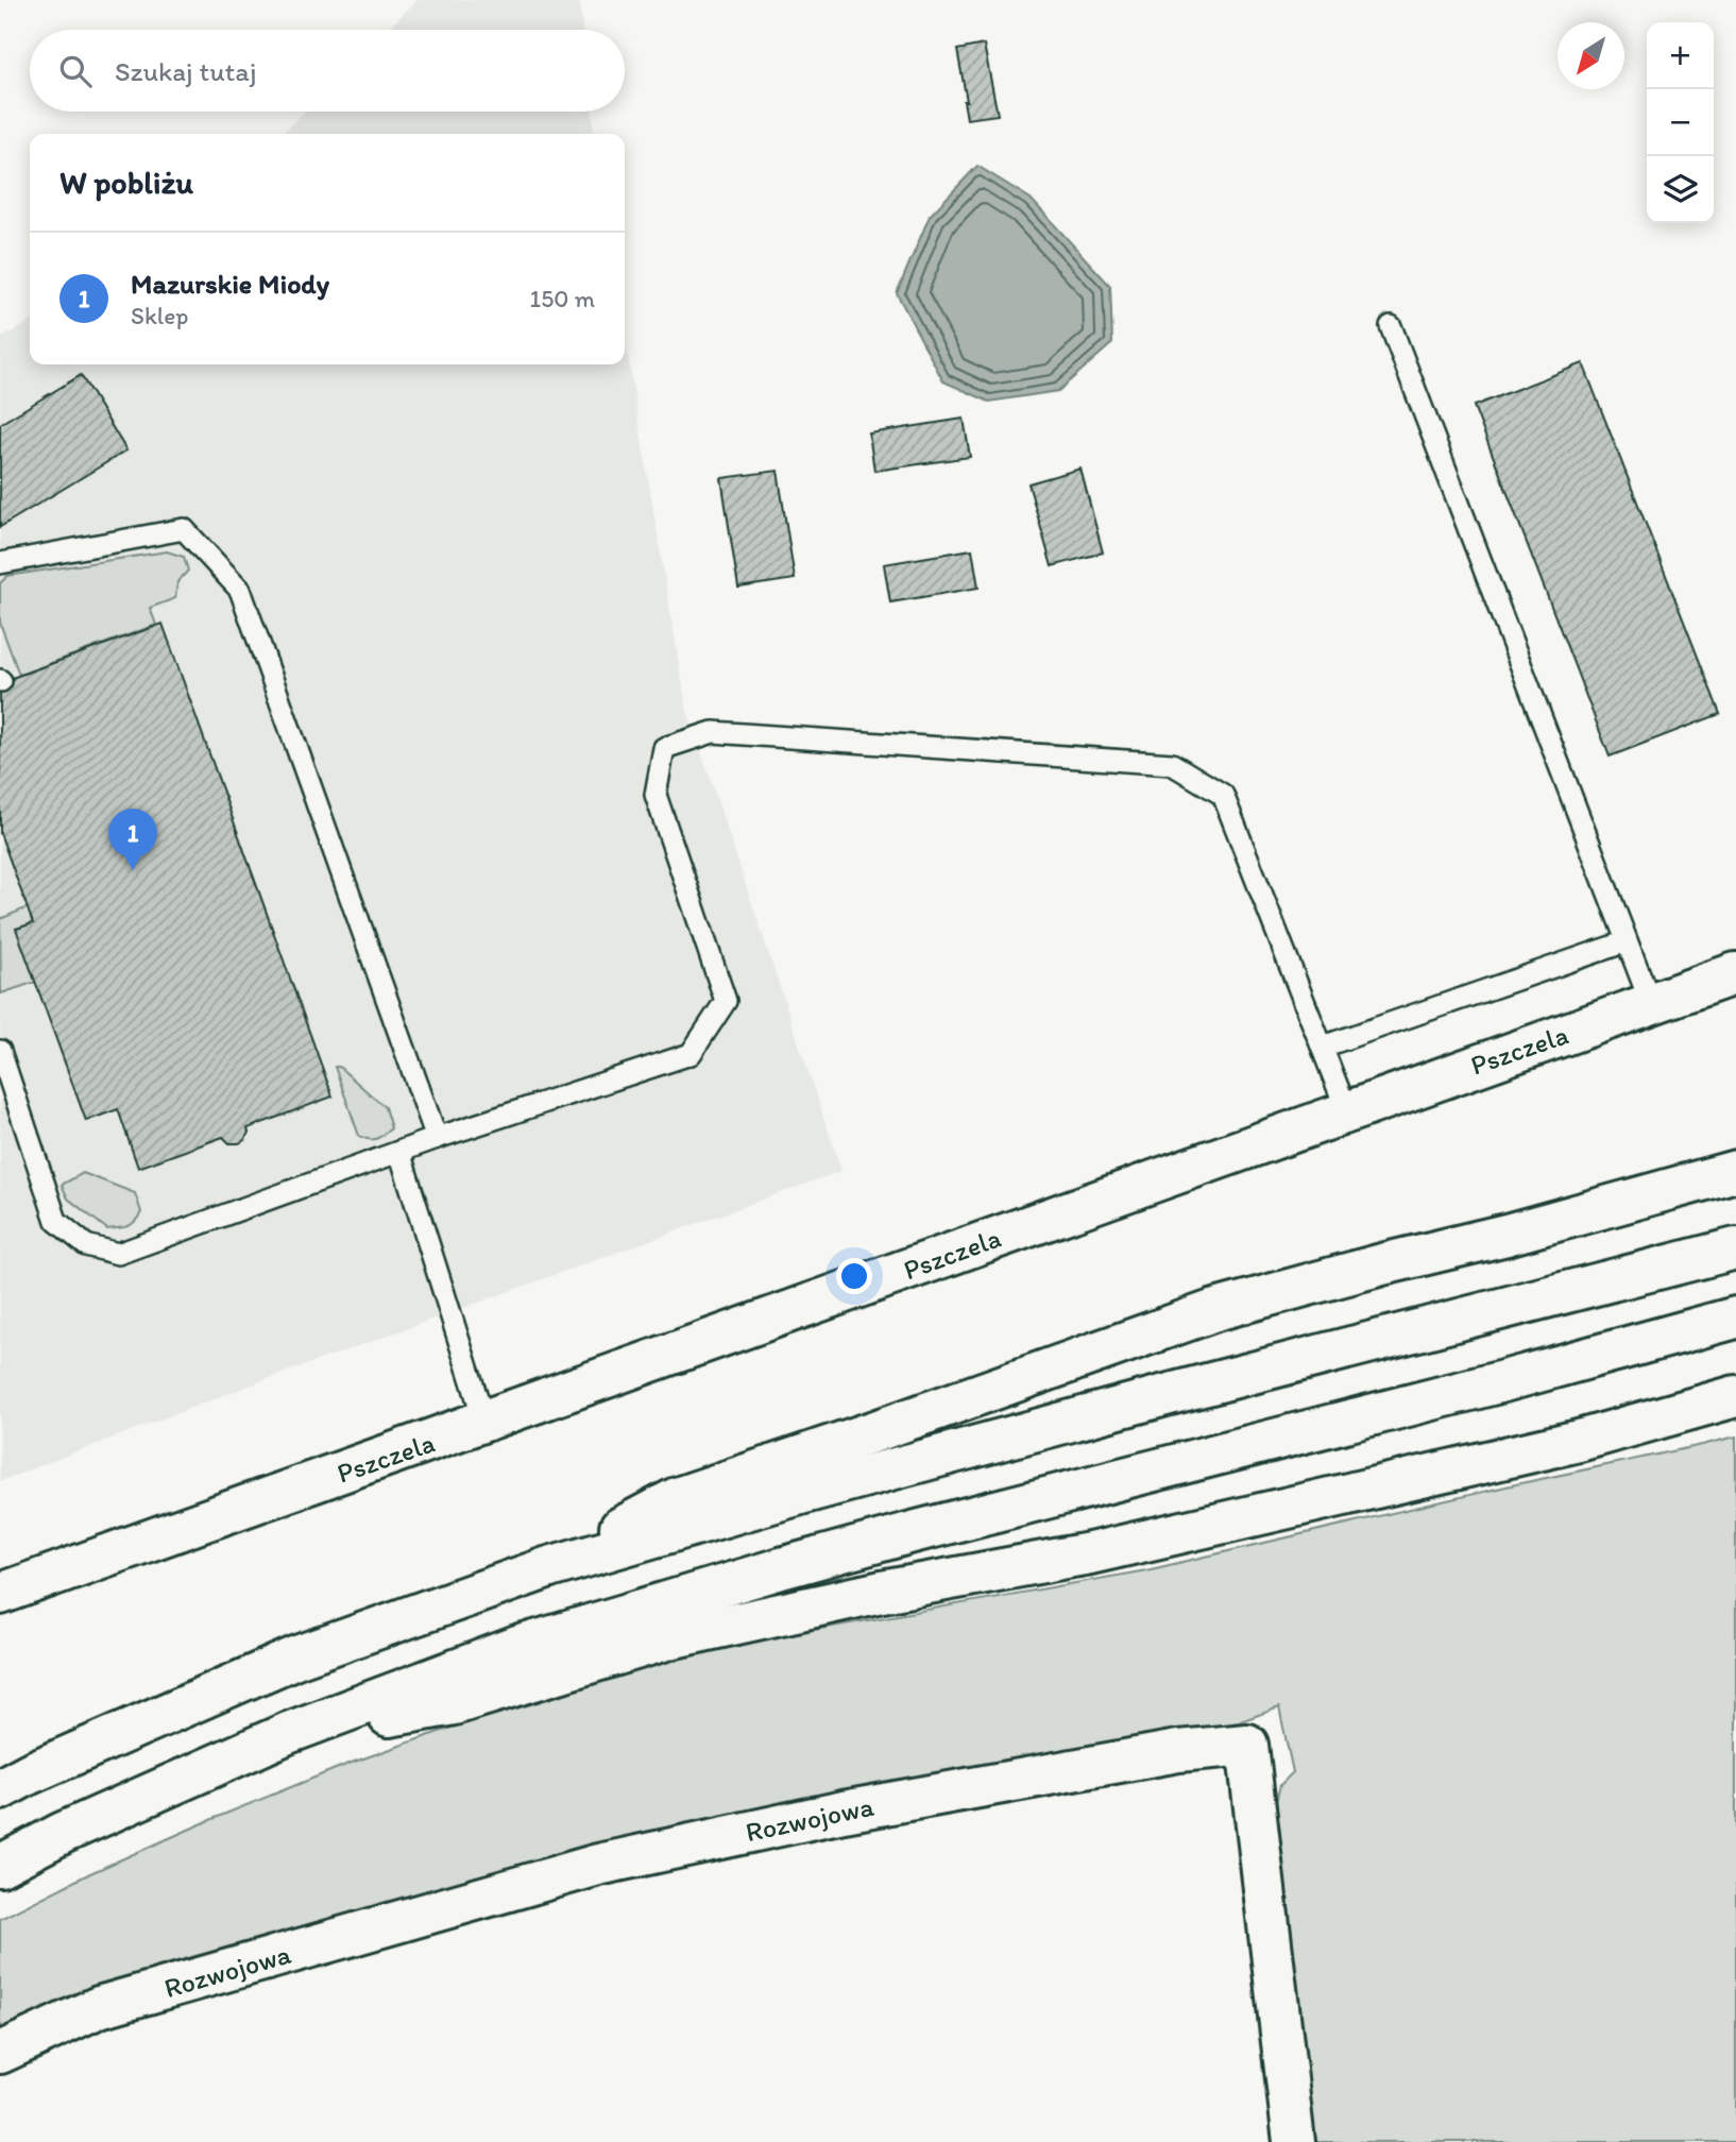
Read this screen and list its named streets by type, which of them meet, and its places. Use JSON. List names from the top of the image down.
{
  "streets": {
    "main road": ["Pszczela", "Rozwojowa"]
  },
  "north": "bottom left",
  "page": {
    "map_buttons": ["+", "−"],
    "search": "Szukaj tutaj",
    "heading": "W pobliżu",
    "list": [
      {
        "mark": "1",
        "name": "Mazurskie Miody",
        "note": "Sklep",
        "value": "150 m"
      }
    ],
    "pins": "1"
  }
}
